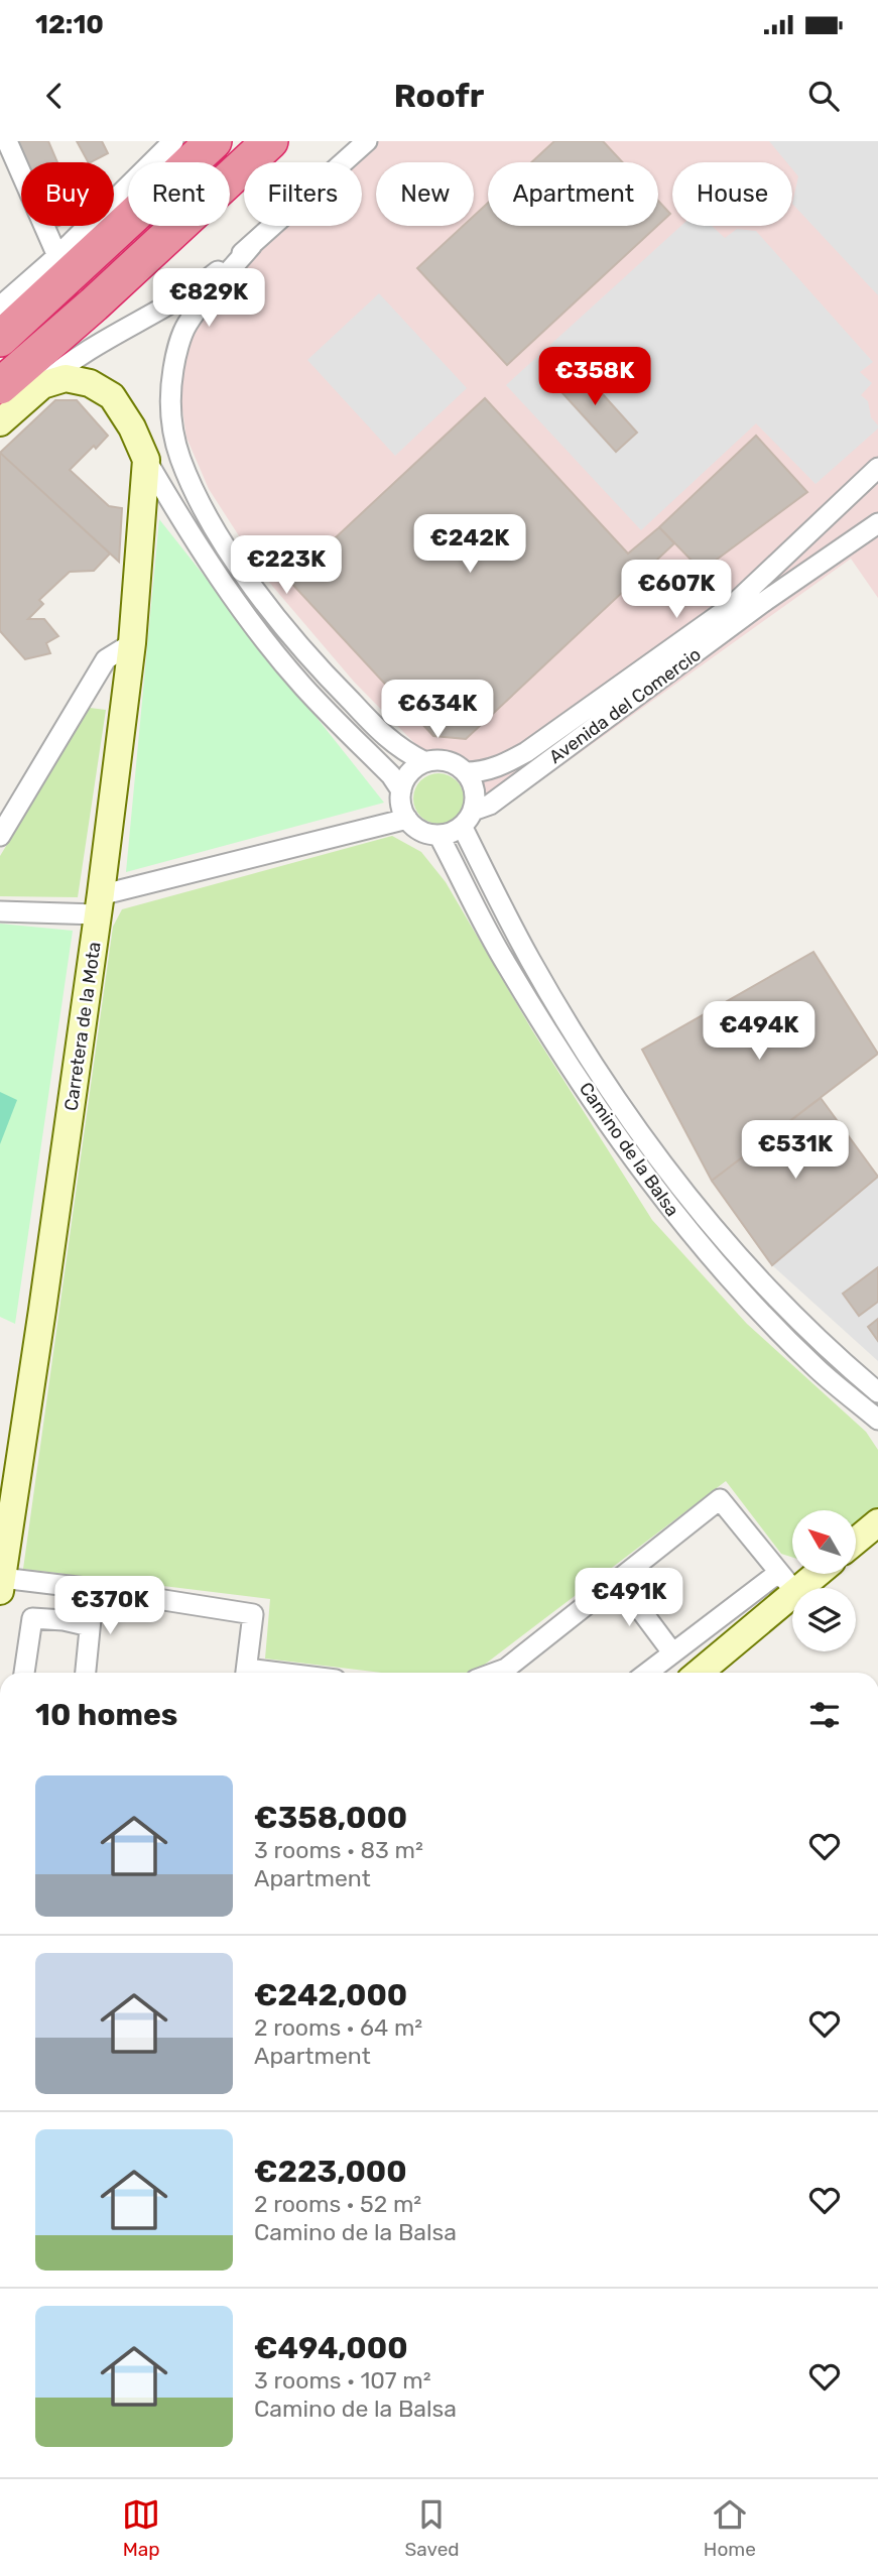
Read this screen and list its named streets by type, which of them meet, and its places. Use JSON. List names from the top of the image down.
{
  "streets": {
    "main road": ["Carretera de la Mota"],
    "street": ["Avenida del Comercio", "Camino de la Balsa"]
  },
  "crossings": [
    ["Avenida del Comercio", "Camino de la Balsa"]
  ],
  "north": "top left",
  "page": {
    "status": "12:10",
    "header": "Roofr",
    "chip": [
      "Buy",
      "Rent",
      "Filters",
      "New",
      "Apartment",
      "House"
    ],
    "price": [
      "€829K",
      "€358K",
      "€242K",
      "€223K",
      "€607K",
      "€634K",
      "€494K",
      "€531K",
      "€491K",
      "€370K"
    ],
    "heading": "10 homes",
    "list": [
      {
        "name": "€358,000",
        "note": "3 rooms · 83 m² · Apartment"
      },
      {
        "name": "€242,000",
        "note": "2 rooms · 64 m² · Apartment"
      },
      {
        "name": "€223,000",
        "note": "2 rooms · 52 m² · Camino de la Balsa"
      },
      {
        "name": "€494,000",
        "note": "3 rooms · 107 m² · Camino de la Balsa"
      }
    ],
    "tabs": ["Map", "Saved", "Home"]
  }
}
